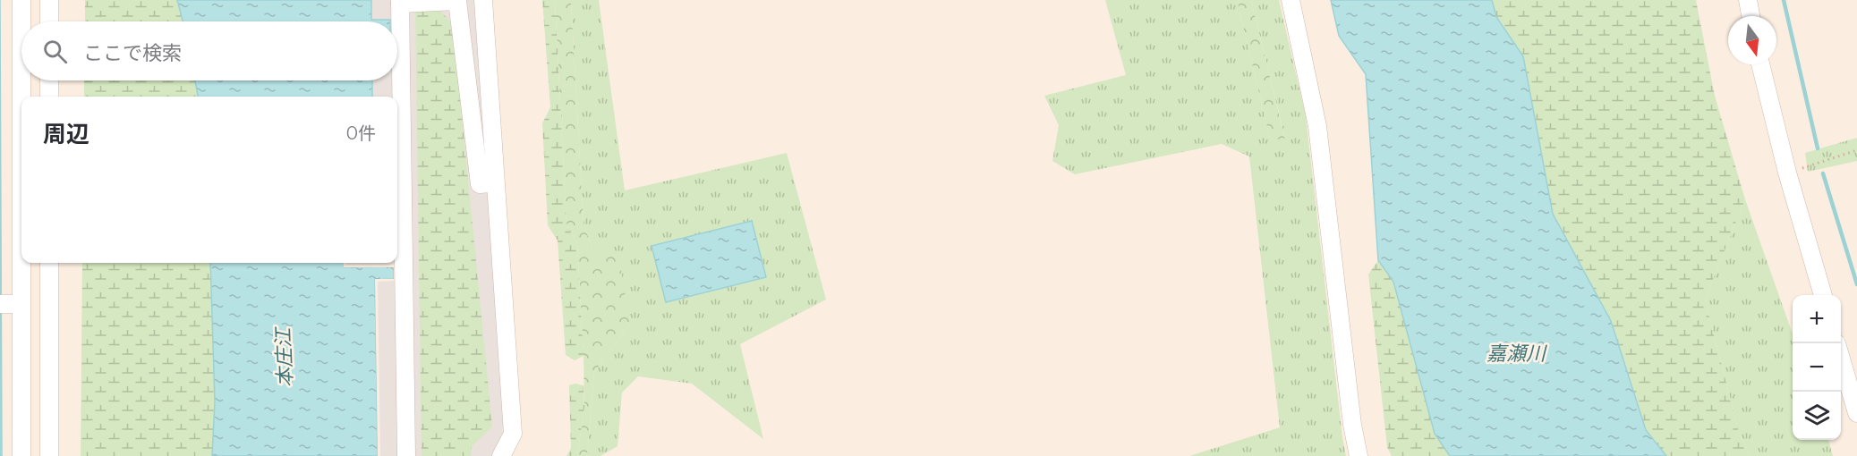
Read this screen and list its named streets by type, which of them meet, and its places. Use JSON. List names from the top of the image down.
{
  "water": ["嘉瀬川", "本庄江"],
  "north": "bottom",
  "page": {
    "search": "ここで検索",
    "heading": ["周辺", "0件"],
    "map_buttons": ["+", "−"]
  }
}
